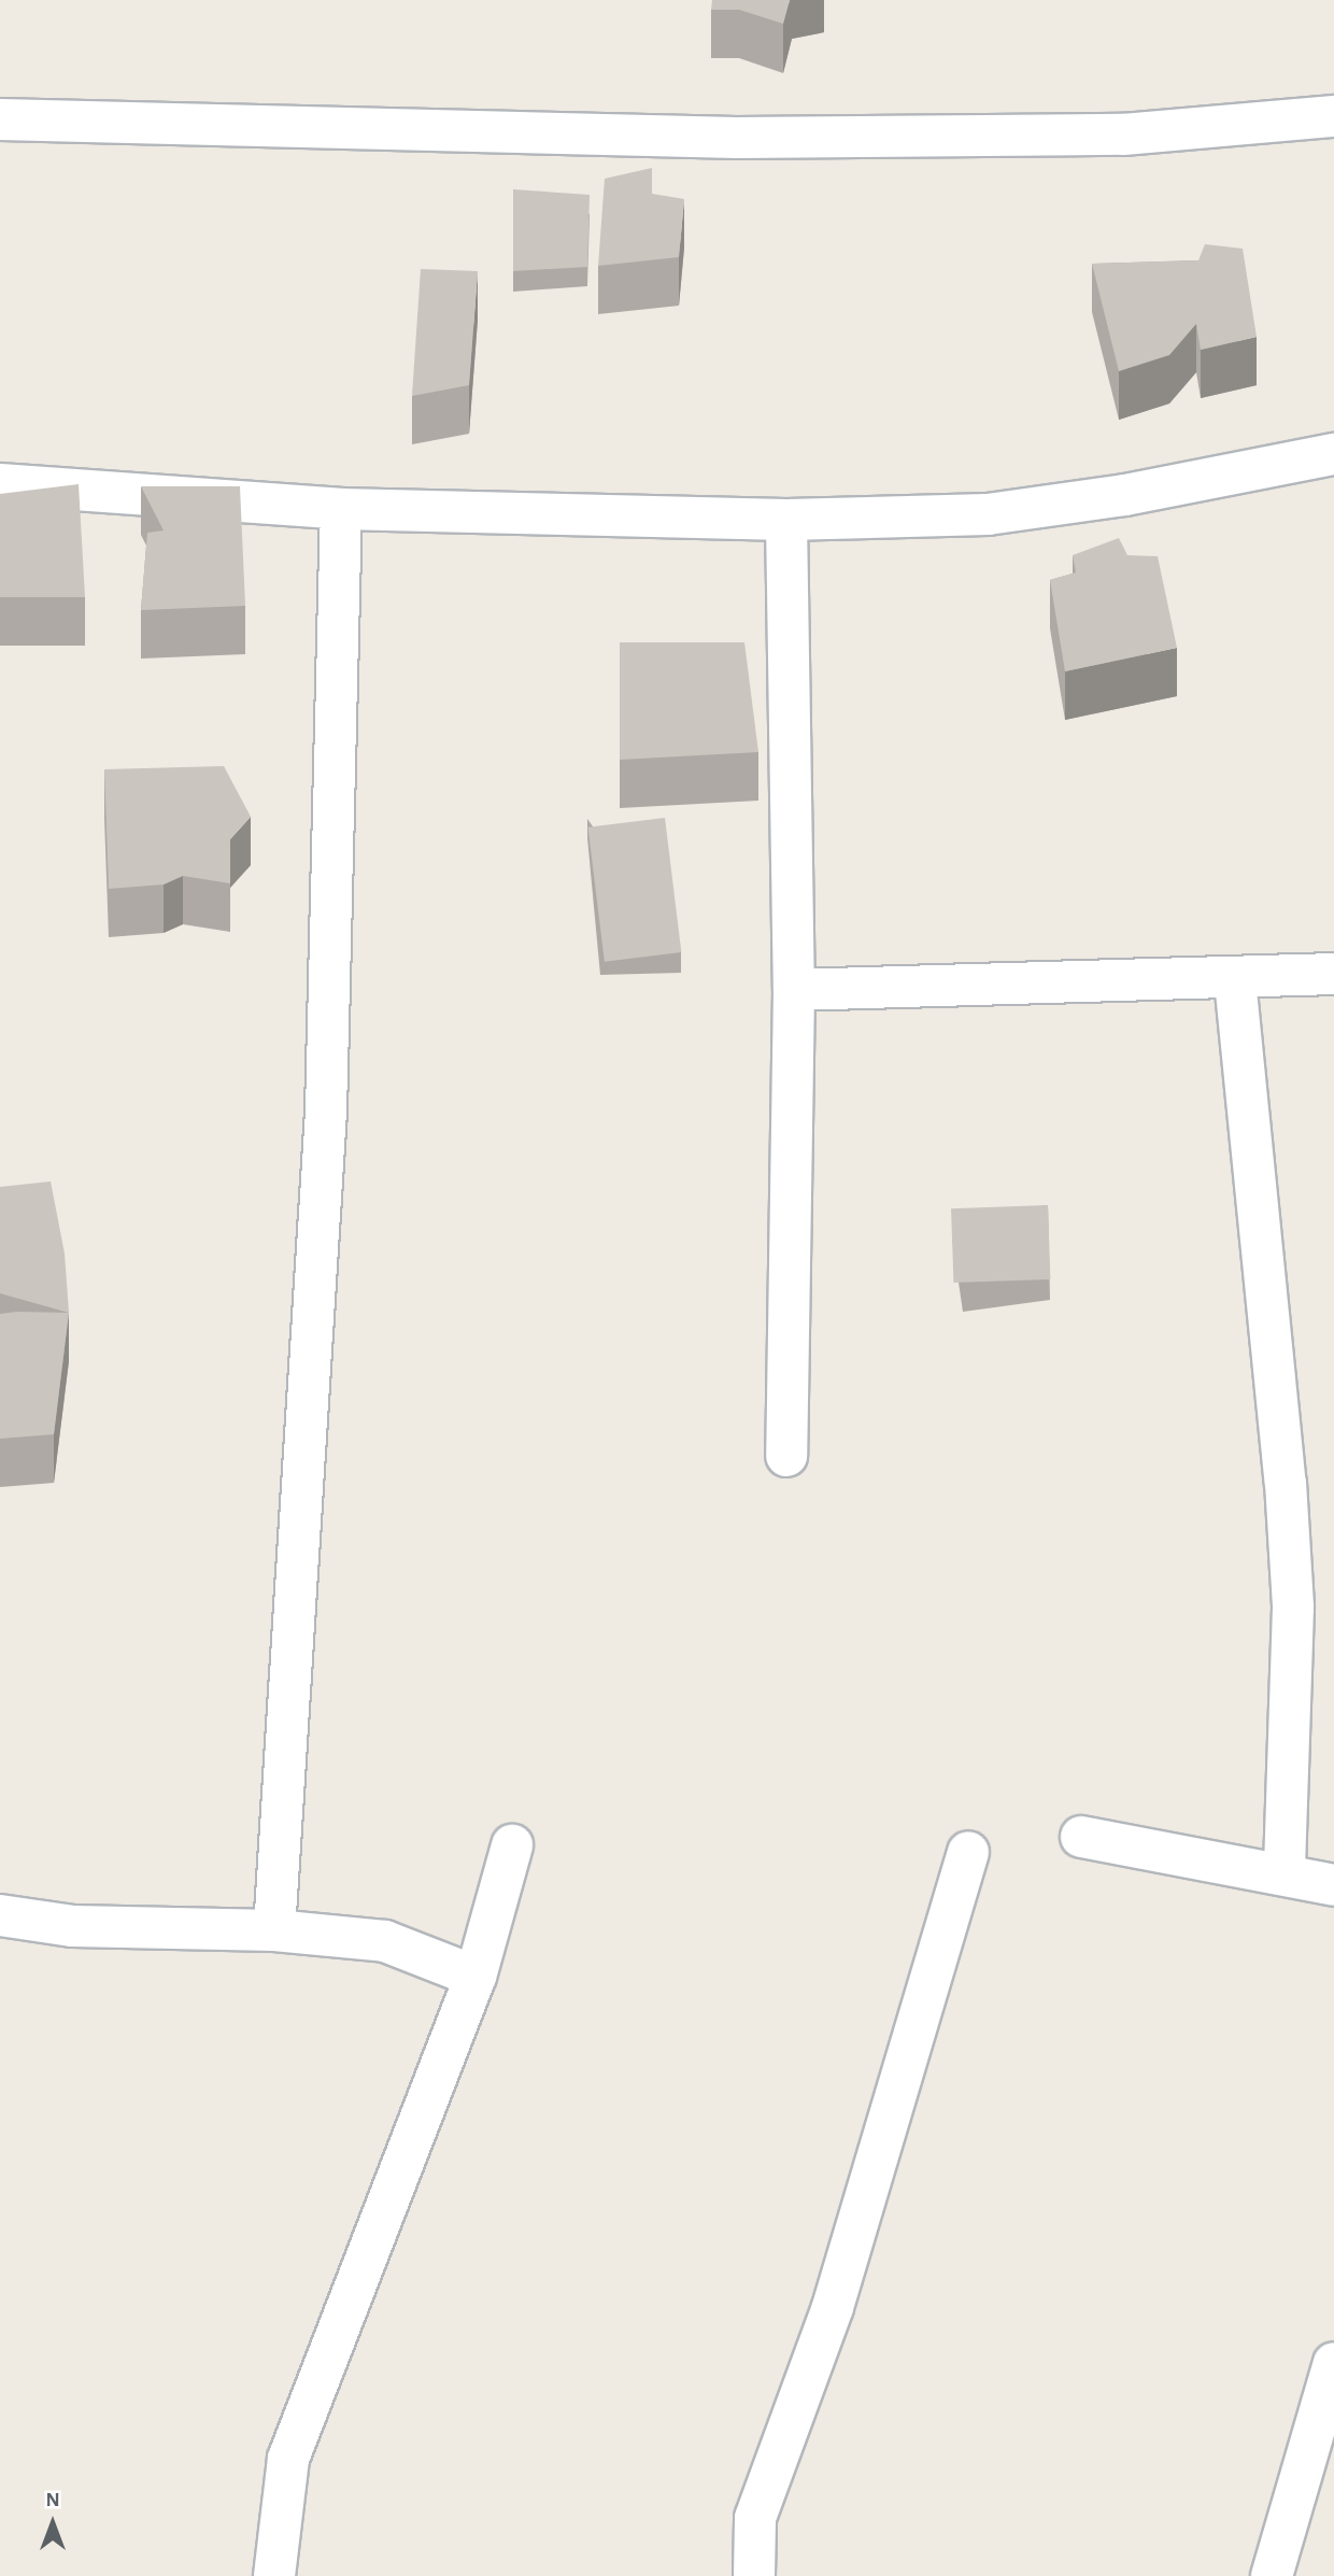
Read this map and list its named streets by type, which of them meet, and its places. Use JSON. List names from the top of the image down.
{
  "north": "top"
}
